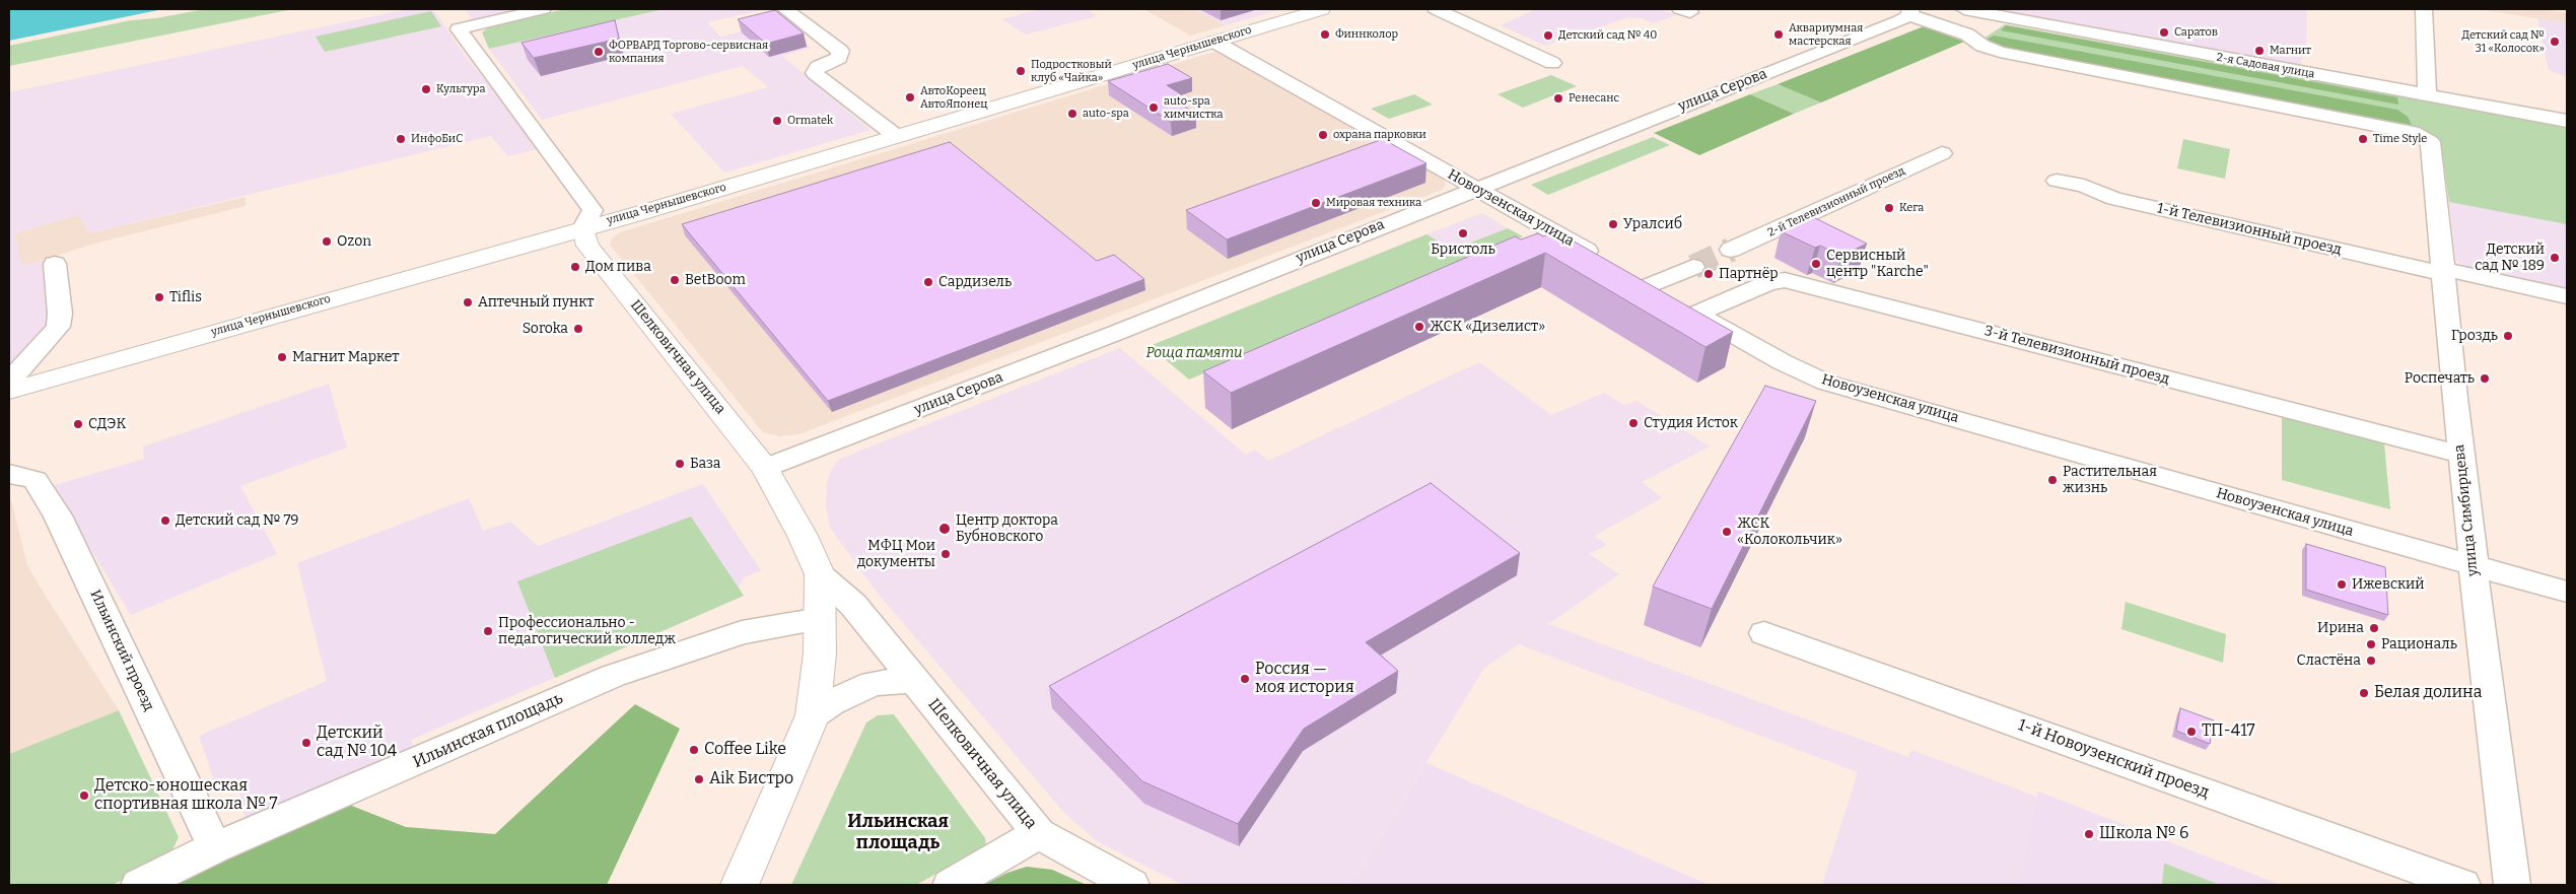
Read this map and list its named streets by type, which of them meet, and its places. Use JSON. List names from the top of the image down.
{
  "streets": {
    "main road": ["улица Чернышевского", "Шелковичная улица"],
    "street": [
      "2-я Садовая улица",
      "улица Серова",
      "2-й Телевизионный проезд",
      "Новоузенская улица",
      "1-й Телевизионный проезд",
      "3-й Телевизионный проезд",
      "улица Симбирцева",
      "Ильинский проезд",
      "Ильинская площадь",
      "1-й Новоузенский проезд"
    ]
  },
  "crossings": [
    ["улица Чернышевского", "Новоузенская улица"],
    ["улица Чернышевского", "Шелковичная улица"],
    ["улица Серова", "Новоузенская улица"],
    ["улица Серова", "Шелковичная улица"],
    ["Новоузенская улица", "3-й Телевизионный проезд"],
    ["Новоузенская улица", "улица Симбирцева"],
    ["1-й Телевизионный проезд", "улица Симбирцева"],
    ["3-й Телевизионный проезд", "улица Симбирцева"],
    ["Ильинский проезд", "Ильинская площадь"]
  ],
  "districts": ["Ильинская площадь"],
  "parks": ["Роща памяти"],
  "places": [
    "Саратов",
    "Финнколор",
    "Аквариумная мастерская",
    "Детский сад № 40",
    "Детский сад № 31 «Колосок»",
    "Магнит",
    "ФОРВАРД Торгово-сервисная компания",
    "Подростковый клуб «Чайка»",
    "Культура",
    "АвтоКореец АвтоЯпонец",
    "Ренесанс",
    "auto-spa химчистка",
    "auto-spa",
    "Ormatek",
    "охрана парковки",
    "ИнфоБиС",
    "Time Style",
    "Мировая техника",
    "Кега",
    "Уралсиб",
    "Бристоль",
    "Ozon",
    "Детский сад № 189",
    "Сервисный центр \"Karche\"",
    "Дом пива",
    "Партнёр",
    "BetBoom",
    "Сардизель",
    "Tiflis",
    "Аптечный пункт",
    "ЖСК «Дизелист»",
    "Soroka",
    "Гроздь",
    "Магнит Маркет",
    "Роспечать",
    "Студия Исток",
    "СДЭК",
    "База",
    "Растительная жизнь",
    "Детский сад № 79",
    "Центр доктора Бубновского",
    "ЖСК «Колокольчик»",
    "МФЦ Мои документы",
    "Ижевский",
    "Ирина",
    "Профессионально - педагогический колледж",
    "Рациональ",
    "Сластёна",
    "Россия — моя история",
    "Белая долина",
    "ТП-417",
    "Детский сад № 104",
    "Coffee Like",
    "Aik Бистро",
    "Детско-юношеская спортивная школа № 7",
    "Школа № 6"
  ]
}
